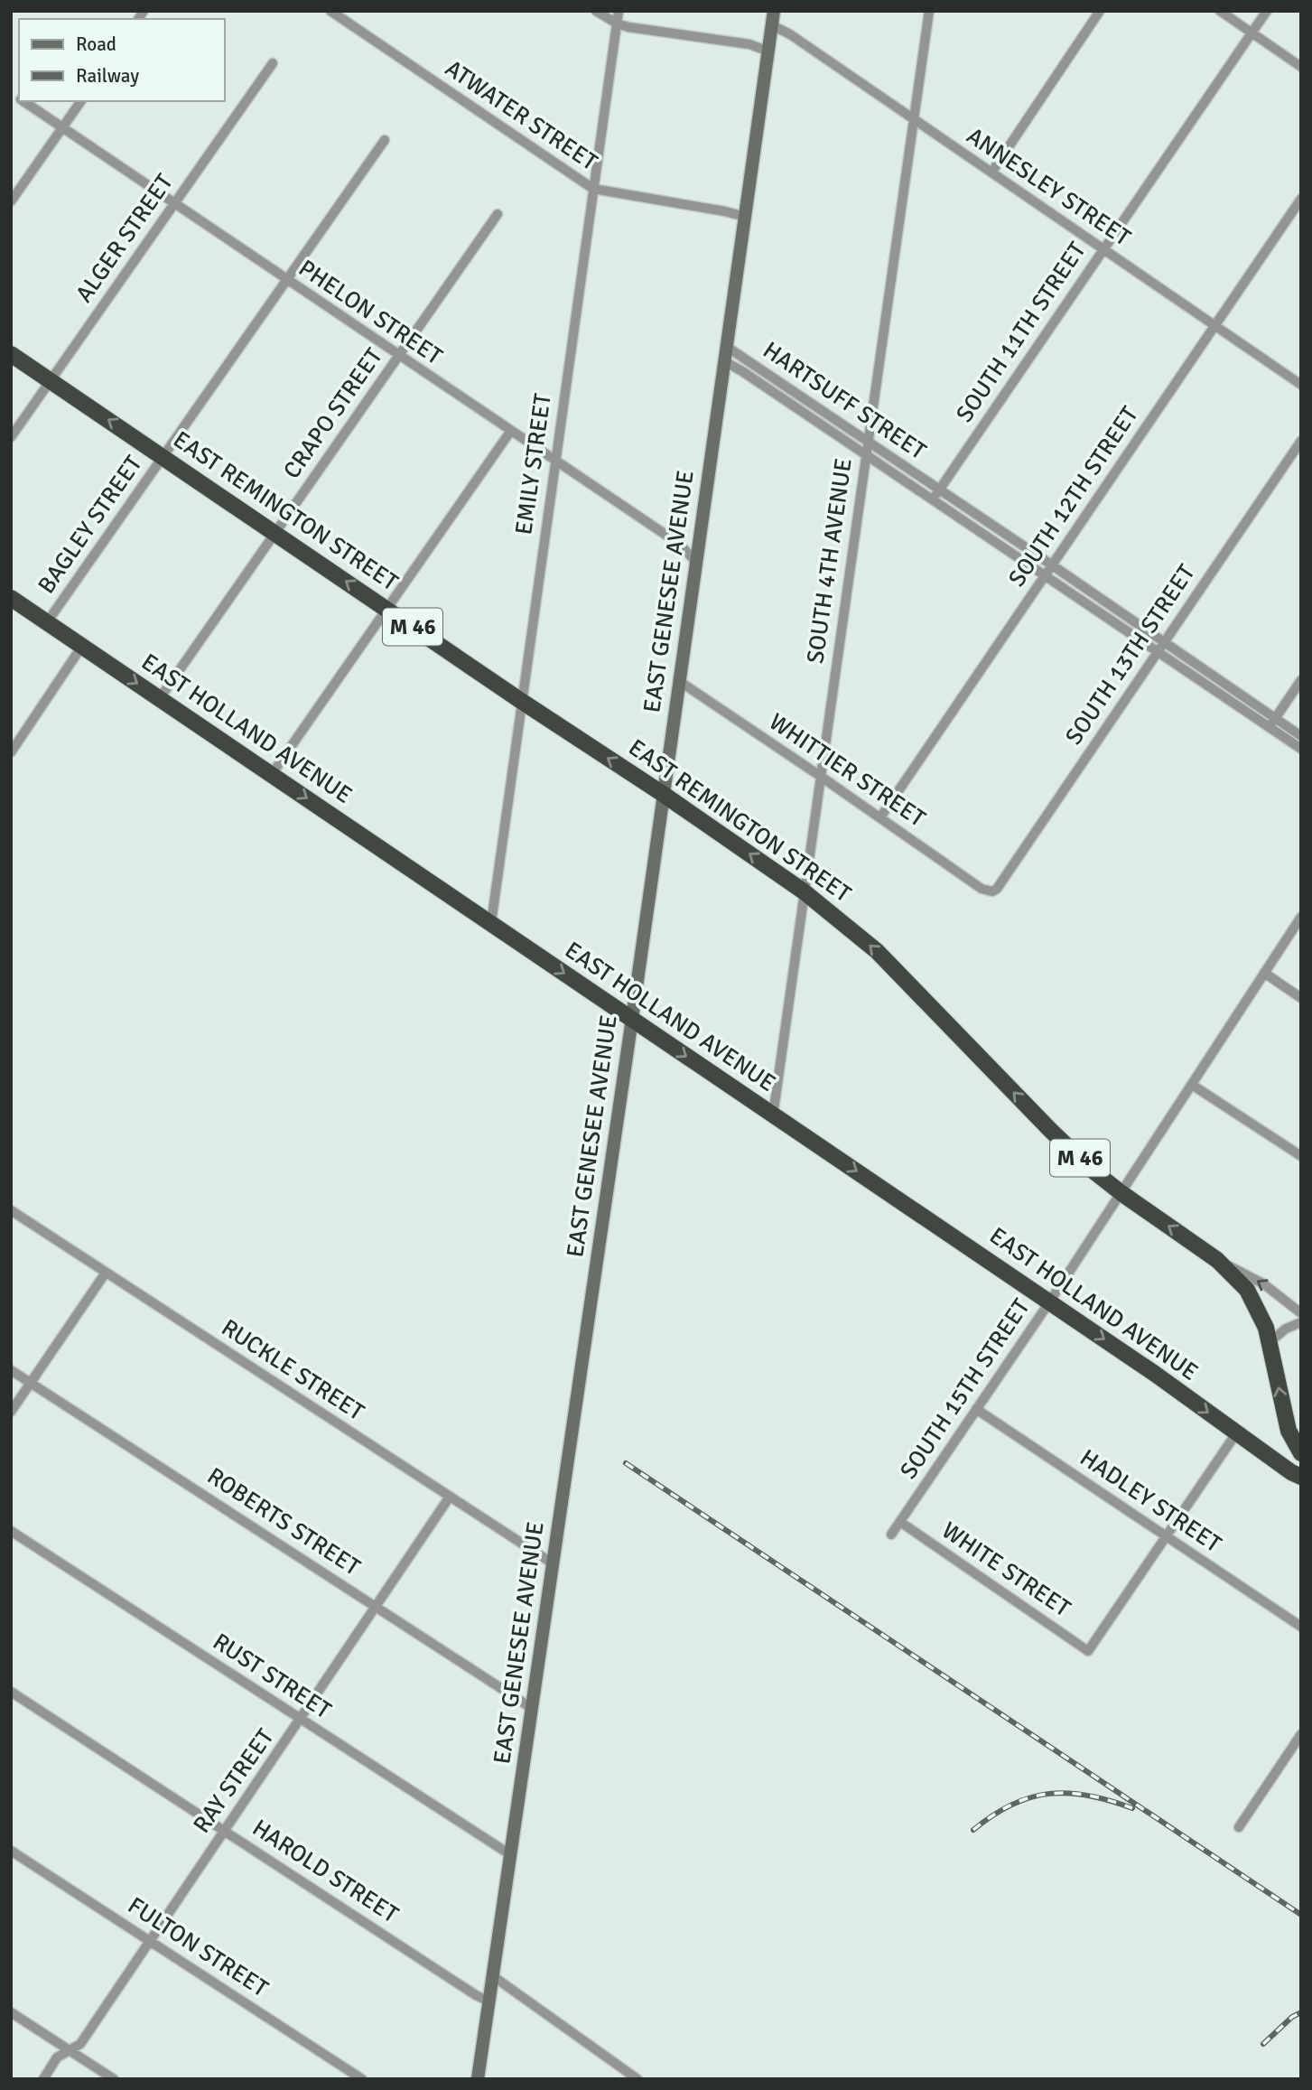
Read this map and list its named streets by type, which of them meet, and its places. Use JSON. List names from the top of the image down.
{
  "streets": {
    "highway": ["EAST REMINGTON STREET", "M 46", "EAST HOLLAND AVENUE"],
    "main road": ["EAST GENESEE AVENUE"],
    "street": [
      "ATWATER STREET",
      "ANNESLEY STREET",
      "ALGER STREET",
      "PHELON STREET",
      "SOUTH 11TH STREET",
      "HARTSUFF STREET",
      "CRAPO STREET",
      "EMILY STREET",
      "SOUTH 12TH STREET",
      "BAGLEY STREET",
      "SOUTH 4TH AVENUE",
      "SOUTH 13TH STREET",
      "WHITTIER STREET",
      "RUCKLE STREET",
      "SOUTH 15TH STREET",
      "HADLEY STREET",
      "ROBERTS STREET",
      "WHITE STREET",
      "RUST STREET",
      "RAY STREET",
      "HAROLD STREET",
      "FULTON STREET"
    ]
  },
  "crossings": [
    ["ATWATER STREET", "EMILY STREET"],
    ["ATWATER STREET", "EAST GENESEE AVENUE"],
    ["ANNESLEY STREET", "SOUTH 11TH STREET"],
    ["ANNESLEY STREET", "SOUTH 12TH STREET"],
    ["ANNESLEY STREET", "SOUTH 4TH AVENUE"],
    ["ANNESLEY STREET", "EAST GENESEE AVENUE"],
    ["ALGER STREET", "PHELON STREET"],
    ["ALGER STREET", "EAST REMINGTON STREET"],
    ["PHELON STREET", "CRAPO STREET"],
    ["PHELON STREET", "EMILY STREET"],
    ["PHELON STREET", "BAGLEY STREET"],
    ["PHELON STREET", "EAST GENESEE AVENUE"],
    ["SOUTH 11TH STREET", "HARTSUFF STREET"],
    ["HARTSUFF STREET", "SOUTH 12TH STREET"],
    ["HARTSUFF STREET", "SOUTH 4TH AVENUE"],
    ["HARTSUFF STREET", "EAST GENESEE AVENUE"],
    ["HARTSUFF STREET", "SOUTH 13TH STREET"],
    ["CRAPO STREET", "EAST REMINGTON STREET"],
    ["CRAPO STREET", "EAST HOLLAND AVENUE"],
    ["EMILY STREET", "EAST REMINGTON STREET"],
    ["EMILY STREET", "EAST HOLLAND AVENUE"],
    ["SOUTH 12TH STREET", "WHITTIER STREET"],
    ["EAST REMINGTON STREET", "BAGLEY STREET"],
    ["EAST REMINGTON STREET", "SOUTH 4TH AVENUE"],
    ["EAST REMINGTON STREET", "EAST GENESEE AVENUE"],
    ["EAST REMINGTON STREET", "SOUTH 15TH STREET"],
    ["BAGLEY STREET", "EAST HOLLAND AVENUE"],
    ["SOUTH 4TH AVENUE", "EAST HOLLAND AVENUE"],
    ["SOUTH 4TH AVENUE", "WHITTIER STREET"],
    ["EAST GENESEE AVENUE", "EAST HOLLAND AVENUE"],
    ["EAST GENESEE AVENUE", "WHITTIER STREET"],
    ["EAST GENESEE AVENUE", "RUCKLE STREET"],
    ["EAST GENESEE AVENUE", "ROBERTS STREET"],
    ["EAST GENESEE AVENUE", "RUST STREET"],
    ["EAST GENESEE AVENUE", "HAROLD STREET"],
    ["SOUTH 13TH STREET", "WHITTIER STREET"],
    ["EAST HOLLAND AVENUE", "SOUTH 15TH STREET"],
    ["RUCKLE STREET", "RAY STREET"],
    ["SOUTH 15TH STREET", "HADLEY STREET"],
    ["SOUTH 15TH STREET", "WHITE STREET"],
    ["HADLEY STREET", "WHITE STREET"],
    ["ROBERTS STREET", "RAY STREET"],
    ["RUST STREET", "RAY STREET"],
    ["RAY STREET", "HAROLD STREET"],
    ["RAY STREET", "FULTON STREET"]
  ],
  "one_way": ["EAST REMINGTON STREET", "EAST HOLLAND AVENUE"],
  "legend": ["Road", "Railway"]
}
